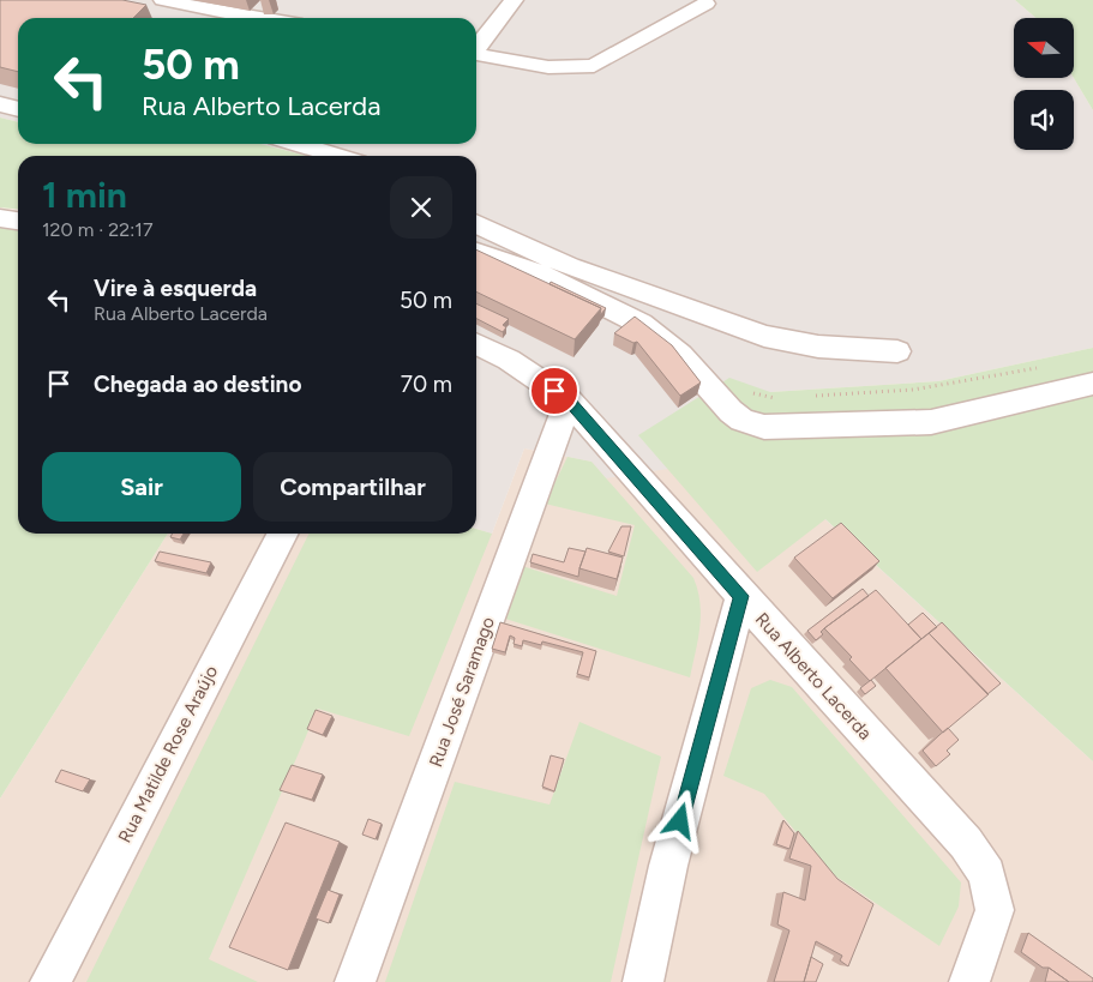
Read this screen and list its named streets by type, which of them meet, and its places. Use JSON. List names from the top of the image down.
{
  "streets": {
    "street": ["Rua Alberto Lacerda", "Rua José Saramago", "Rua Matilde Rose Araújo"]
  },
  "crossings": [
    ["Rua Alberto Lacerda", "Rua José Saramago"]
  ],
  "north": "left",
  "page": {
    "turn": ["50 m", "Rua Alberto Lacerda"],
    "heading": ["1 min", "120 m · 22:17"],
    "list": [
      {
        "name": "Vire à esquerda",
        "note": "Rua Alberto Lacerda",
        "value": "50 m"
      },
      {
        "name": "Chegada ao destino",
        "value": "70 m"
      }
    ],
    "buttons": ["Sair", "Compartilhar"]
  }
}
